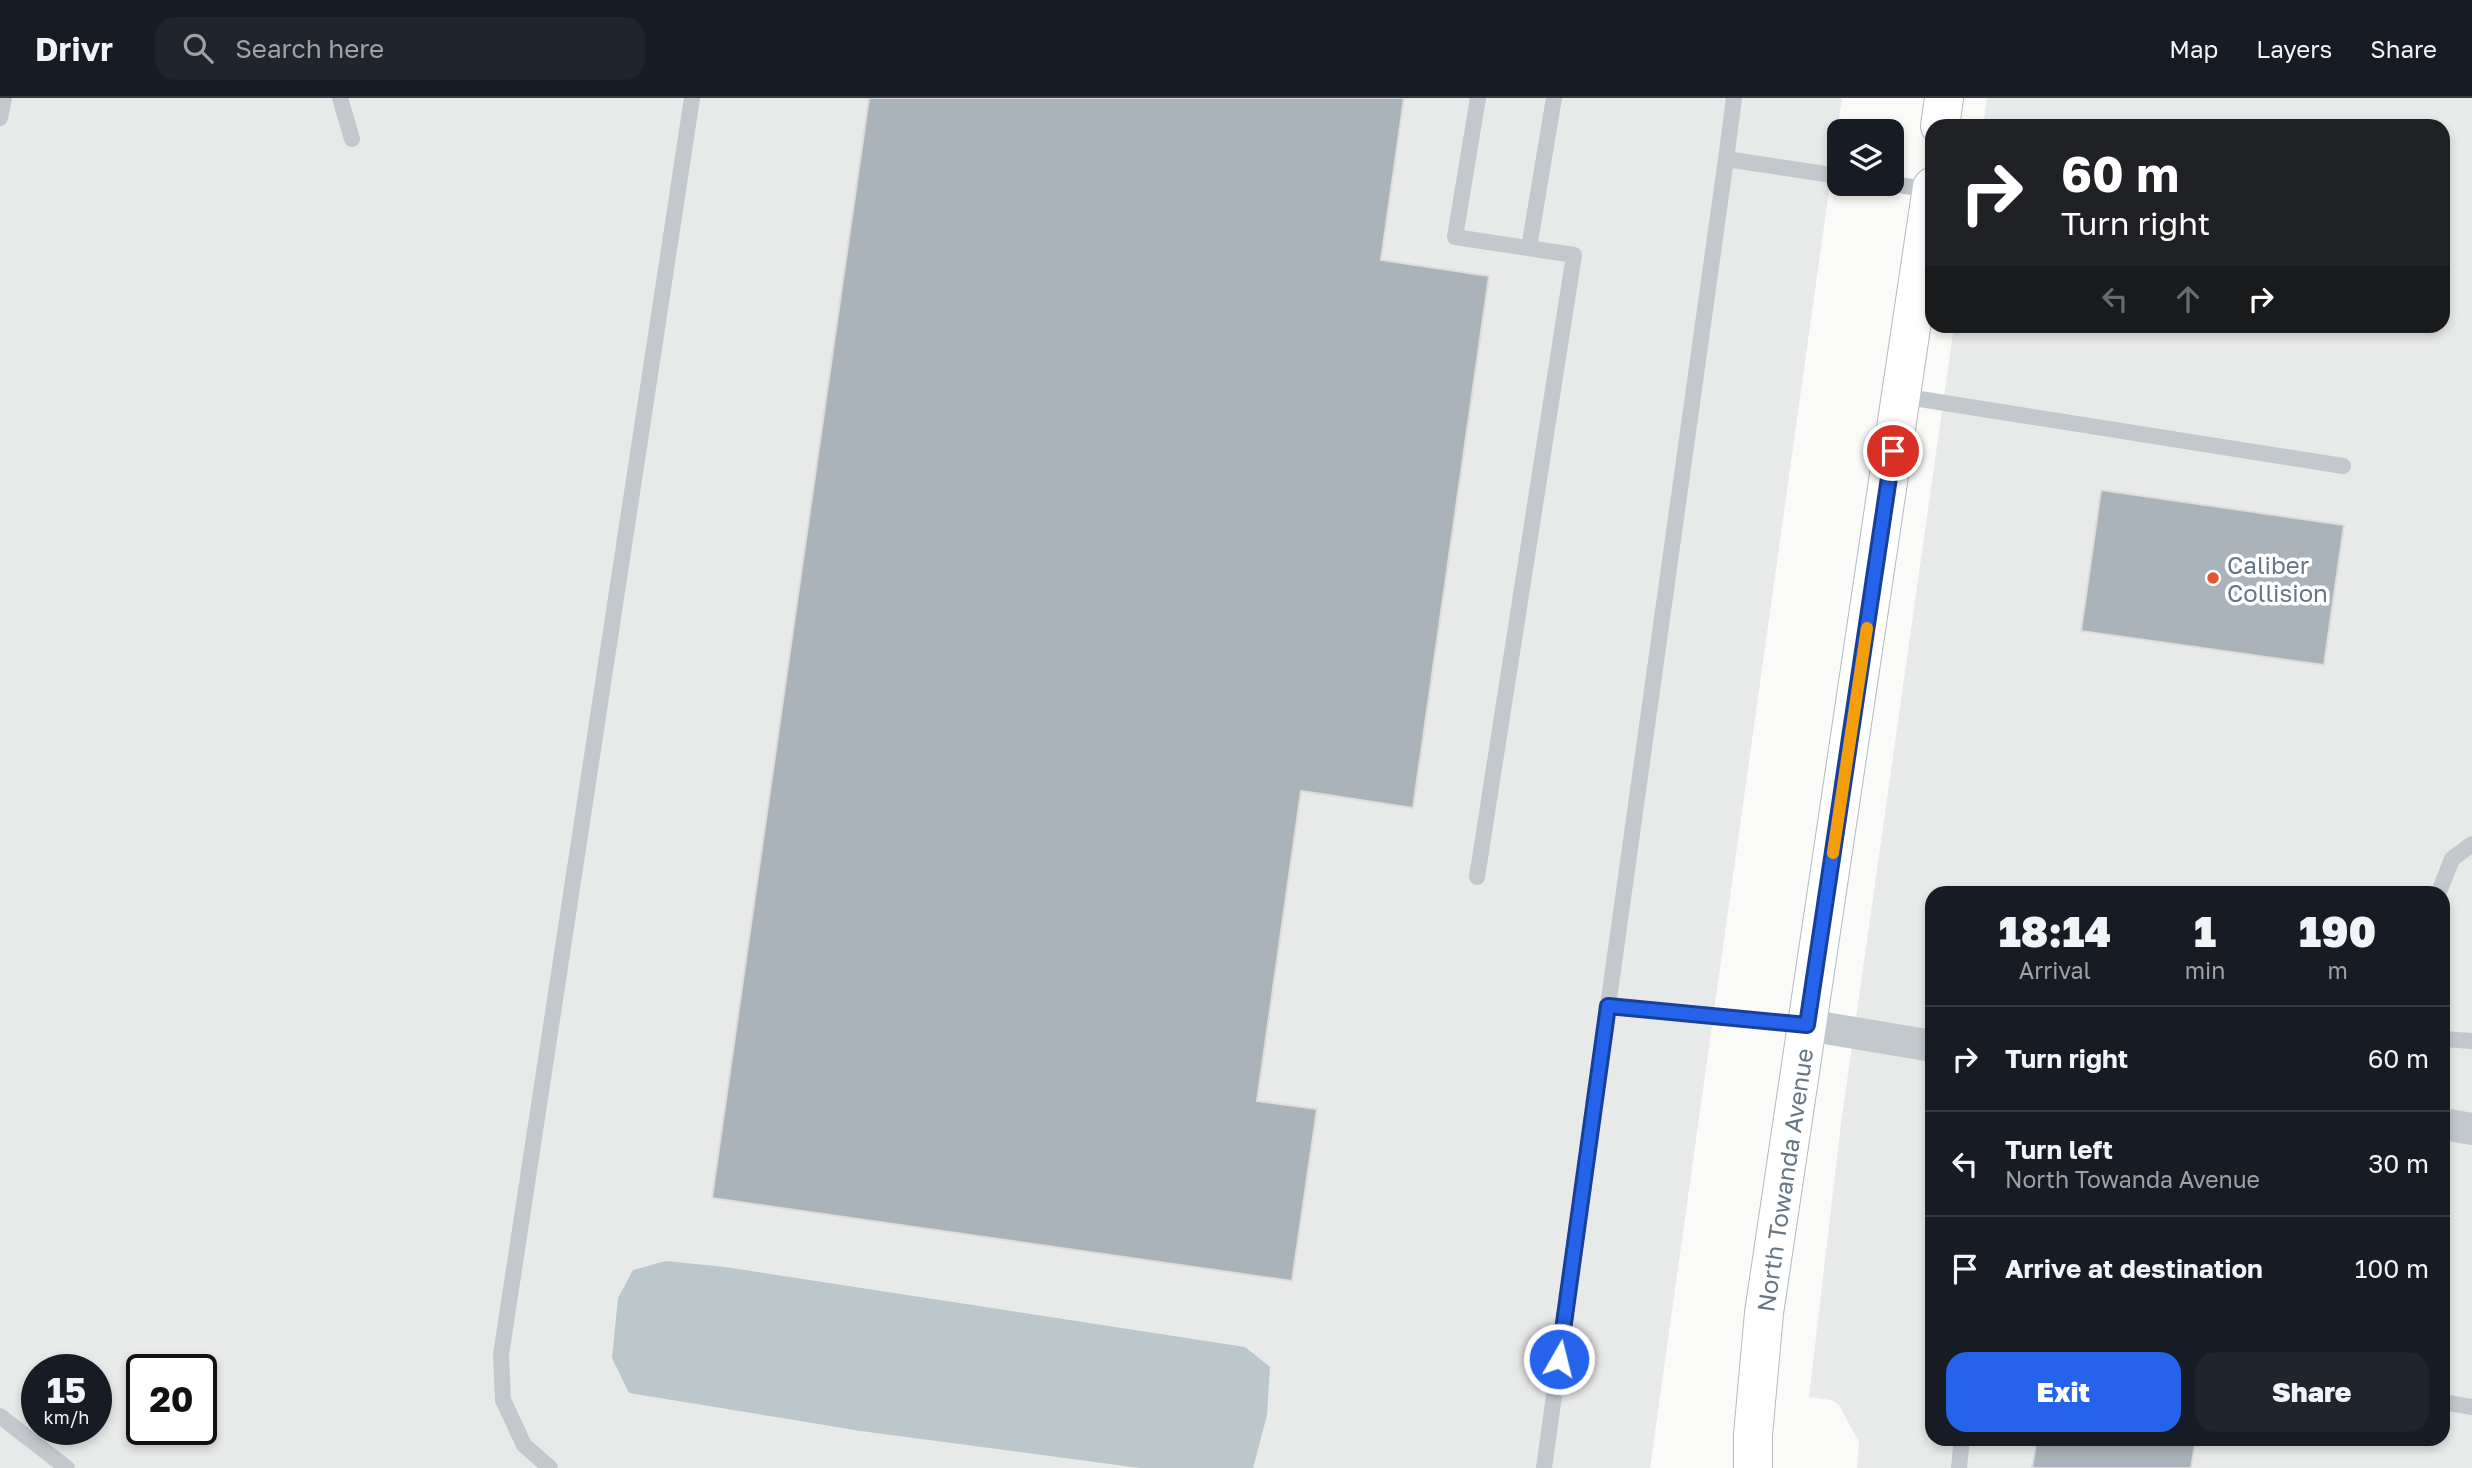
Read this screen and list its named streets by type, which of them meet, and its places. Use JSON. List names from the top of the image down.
{
  "streets": {
    "main road": ["North Towanda Avenue"]
  },
  "places": ["Caliber Collision"],
  "page": {
    "header": "Drivr",
    "search": "Search here",
    "nav": ["Map", "Layers", "Share"],
    "turn": ["60 m", "Turn right"],
    "eta": [
      "18:14",
      "Arrival",
      "1",
      "min",
      "190",
      "m"
    ],
    "list": [
      {
        "name": "Turn right",
        "value": "60 m"
      },
      {
        "name": "Turn left",
        "note": "North Towanda Avenue",
        "value": "30 m"
      },
      {
        "name": "Arrive at destination",
        "value": "100 m"
      }
    ],
    "buttons": ["Exit", "Share"],
    "speed": "15 km/h",
    "limit": "20"
  }
}
